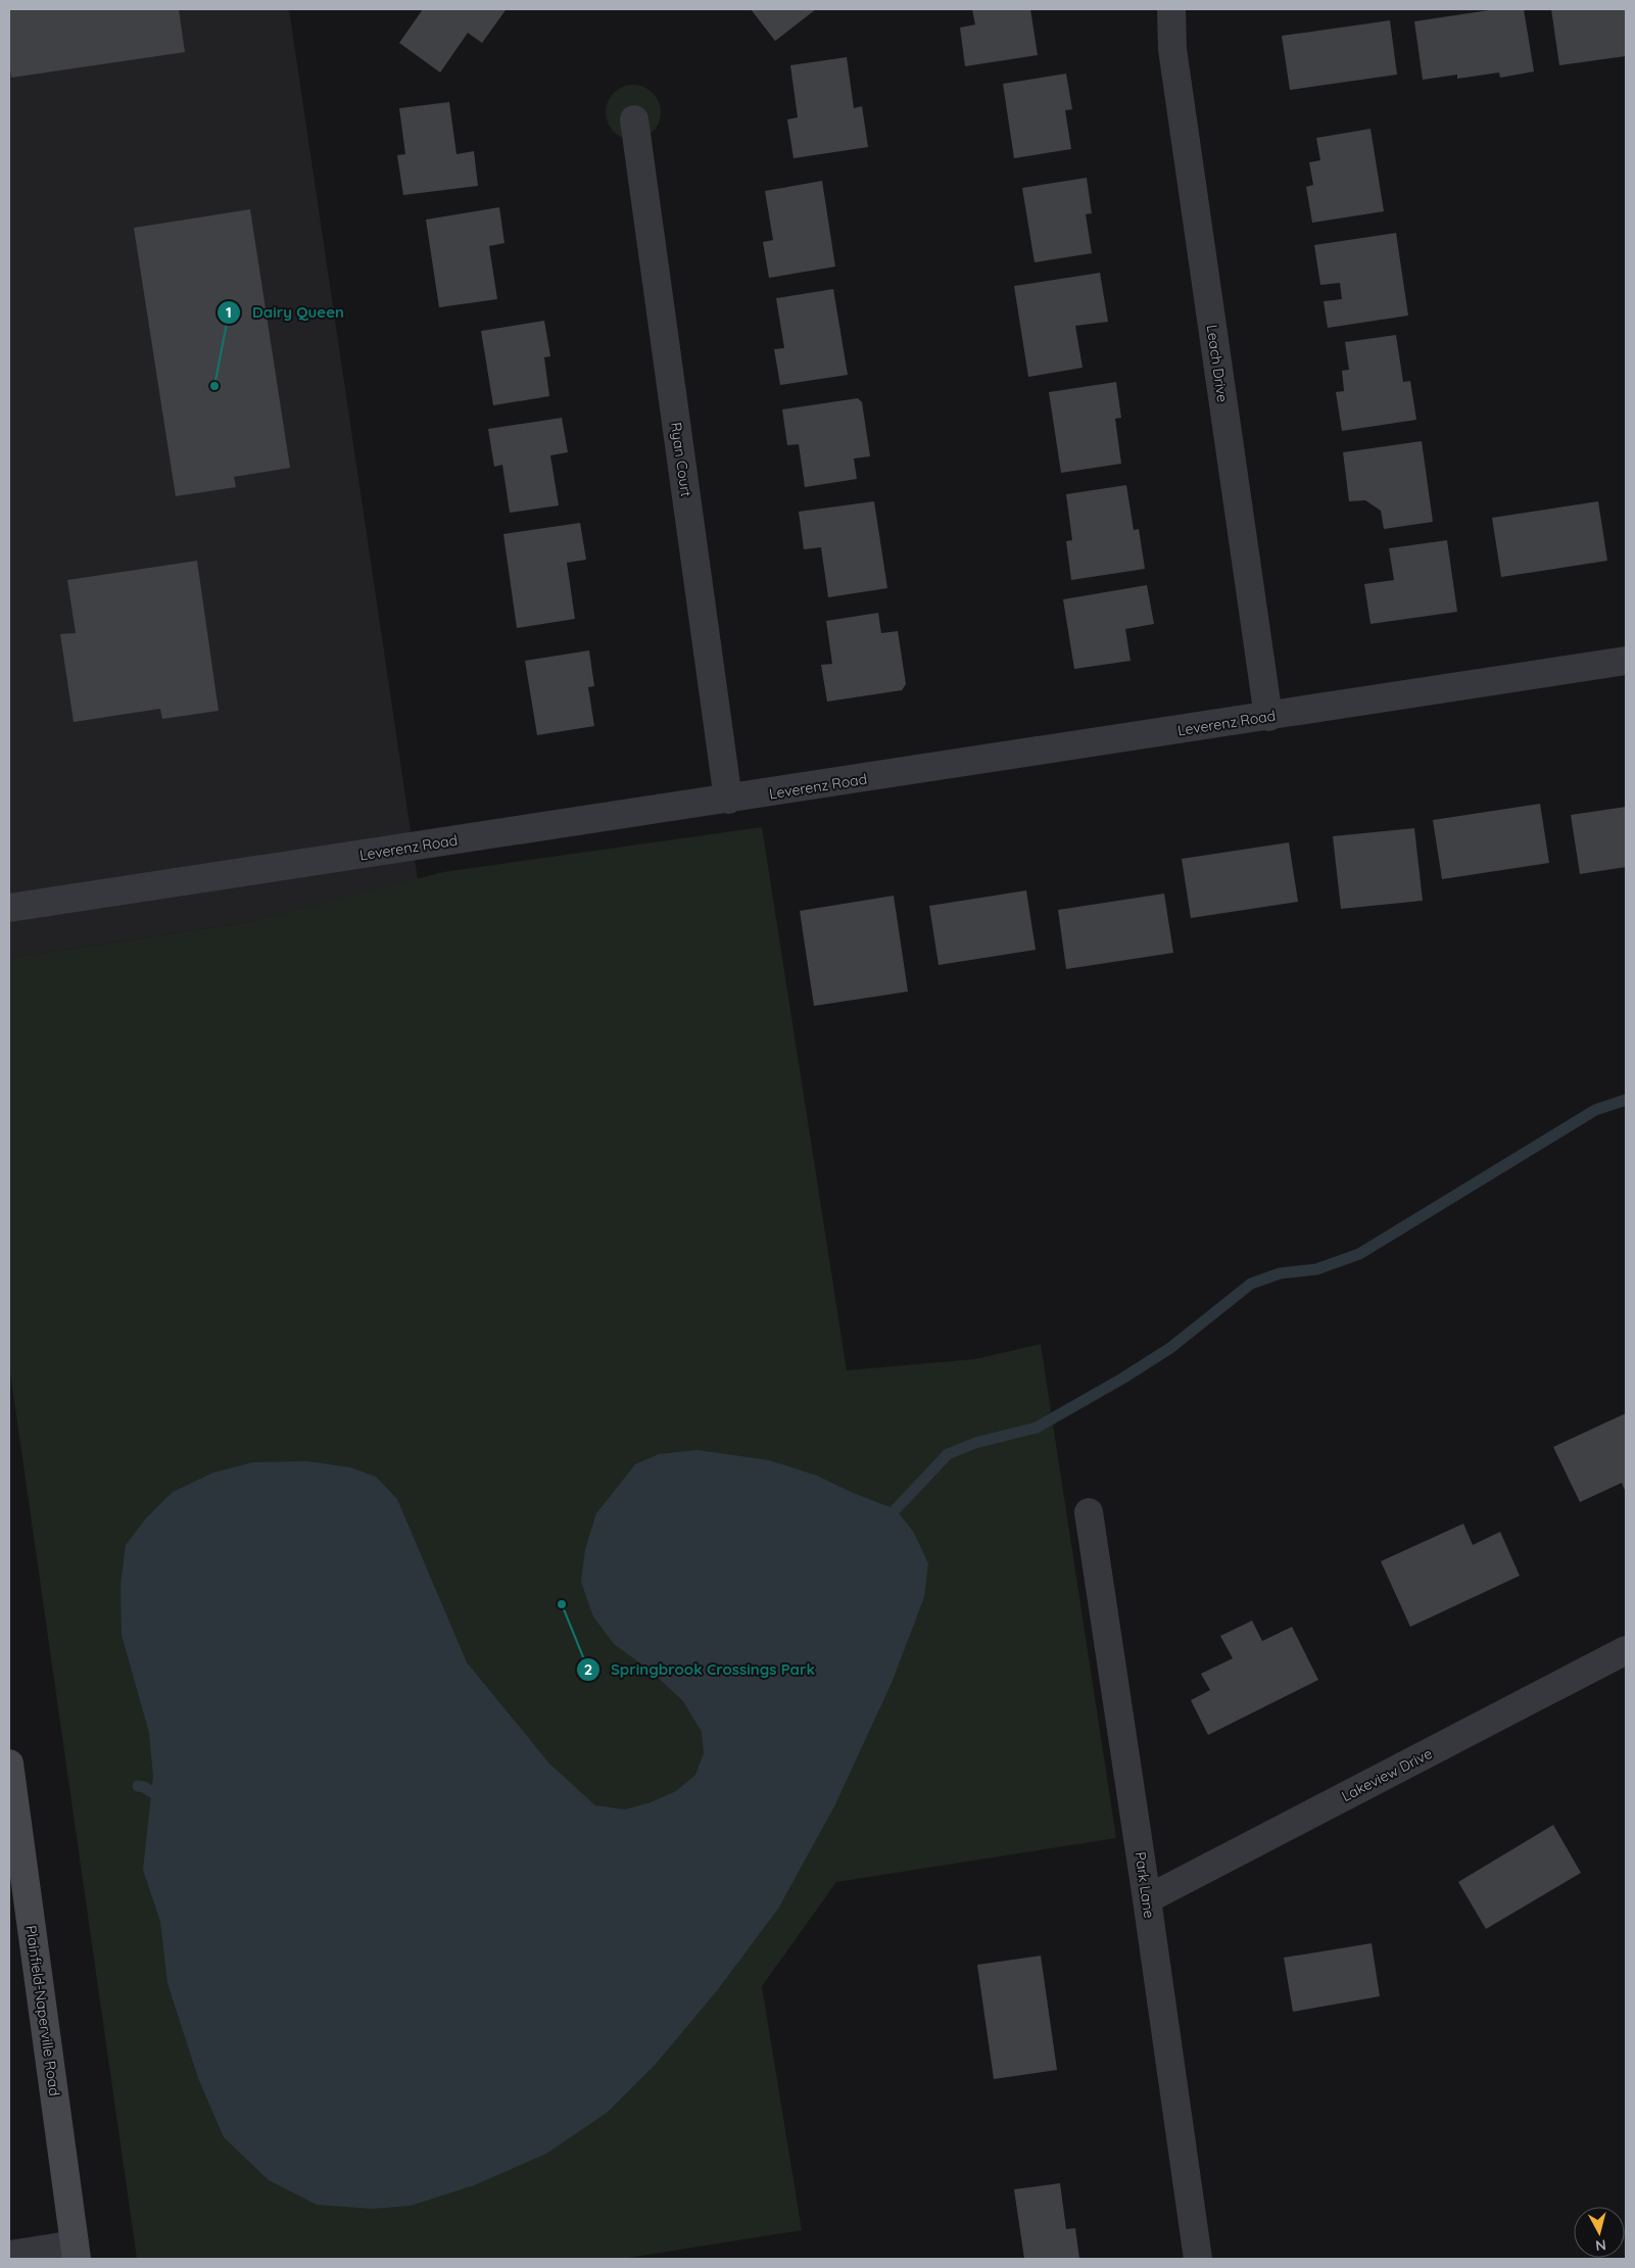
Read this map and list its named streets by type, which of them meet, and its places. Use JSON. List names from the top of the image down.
{
  "streets": {
    "main road": ["Plainfield-Naperville Road"],
    "street": [
      "Leach Drive",
      "Ryan Court",
      "Leverenz Road",
      "Lakeview Drive",
      "Park Lane"
    ]
  },
  "crossings": [
    ["Leach Drive", "Leverenz Road"],
    ["Ryan Court", "Leverenz Road"],
    ["Lakeview Drive", "Park Lane"]
  ],
  "places": ["Dairy Queen", "Springbrook Crossings Park"],
  "north": "bottom"
}
